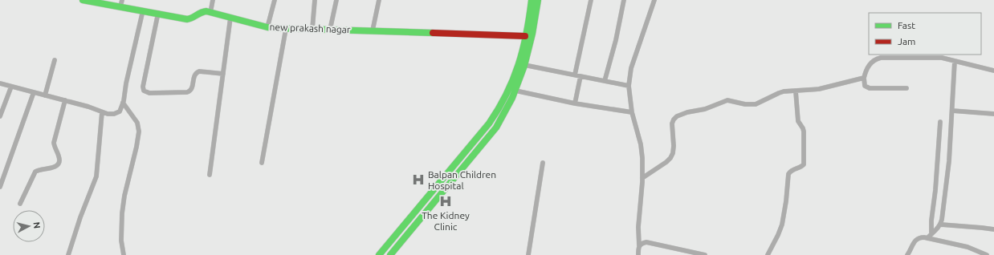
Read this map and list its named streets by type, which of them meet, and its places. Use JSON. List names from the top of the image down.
{
  "streets": {
    "main road": ["new prakash nagar"]
  },
  "places": {
    "hospital": ["Balpan Children Hospital", "The Kidney Clinic"]
  },
  "legend": ["Fast", "Jam"],
  "north": "right"
}
